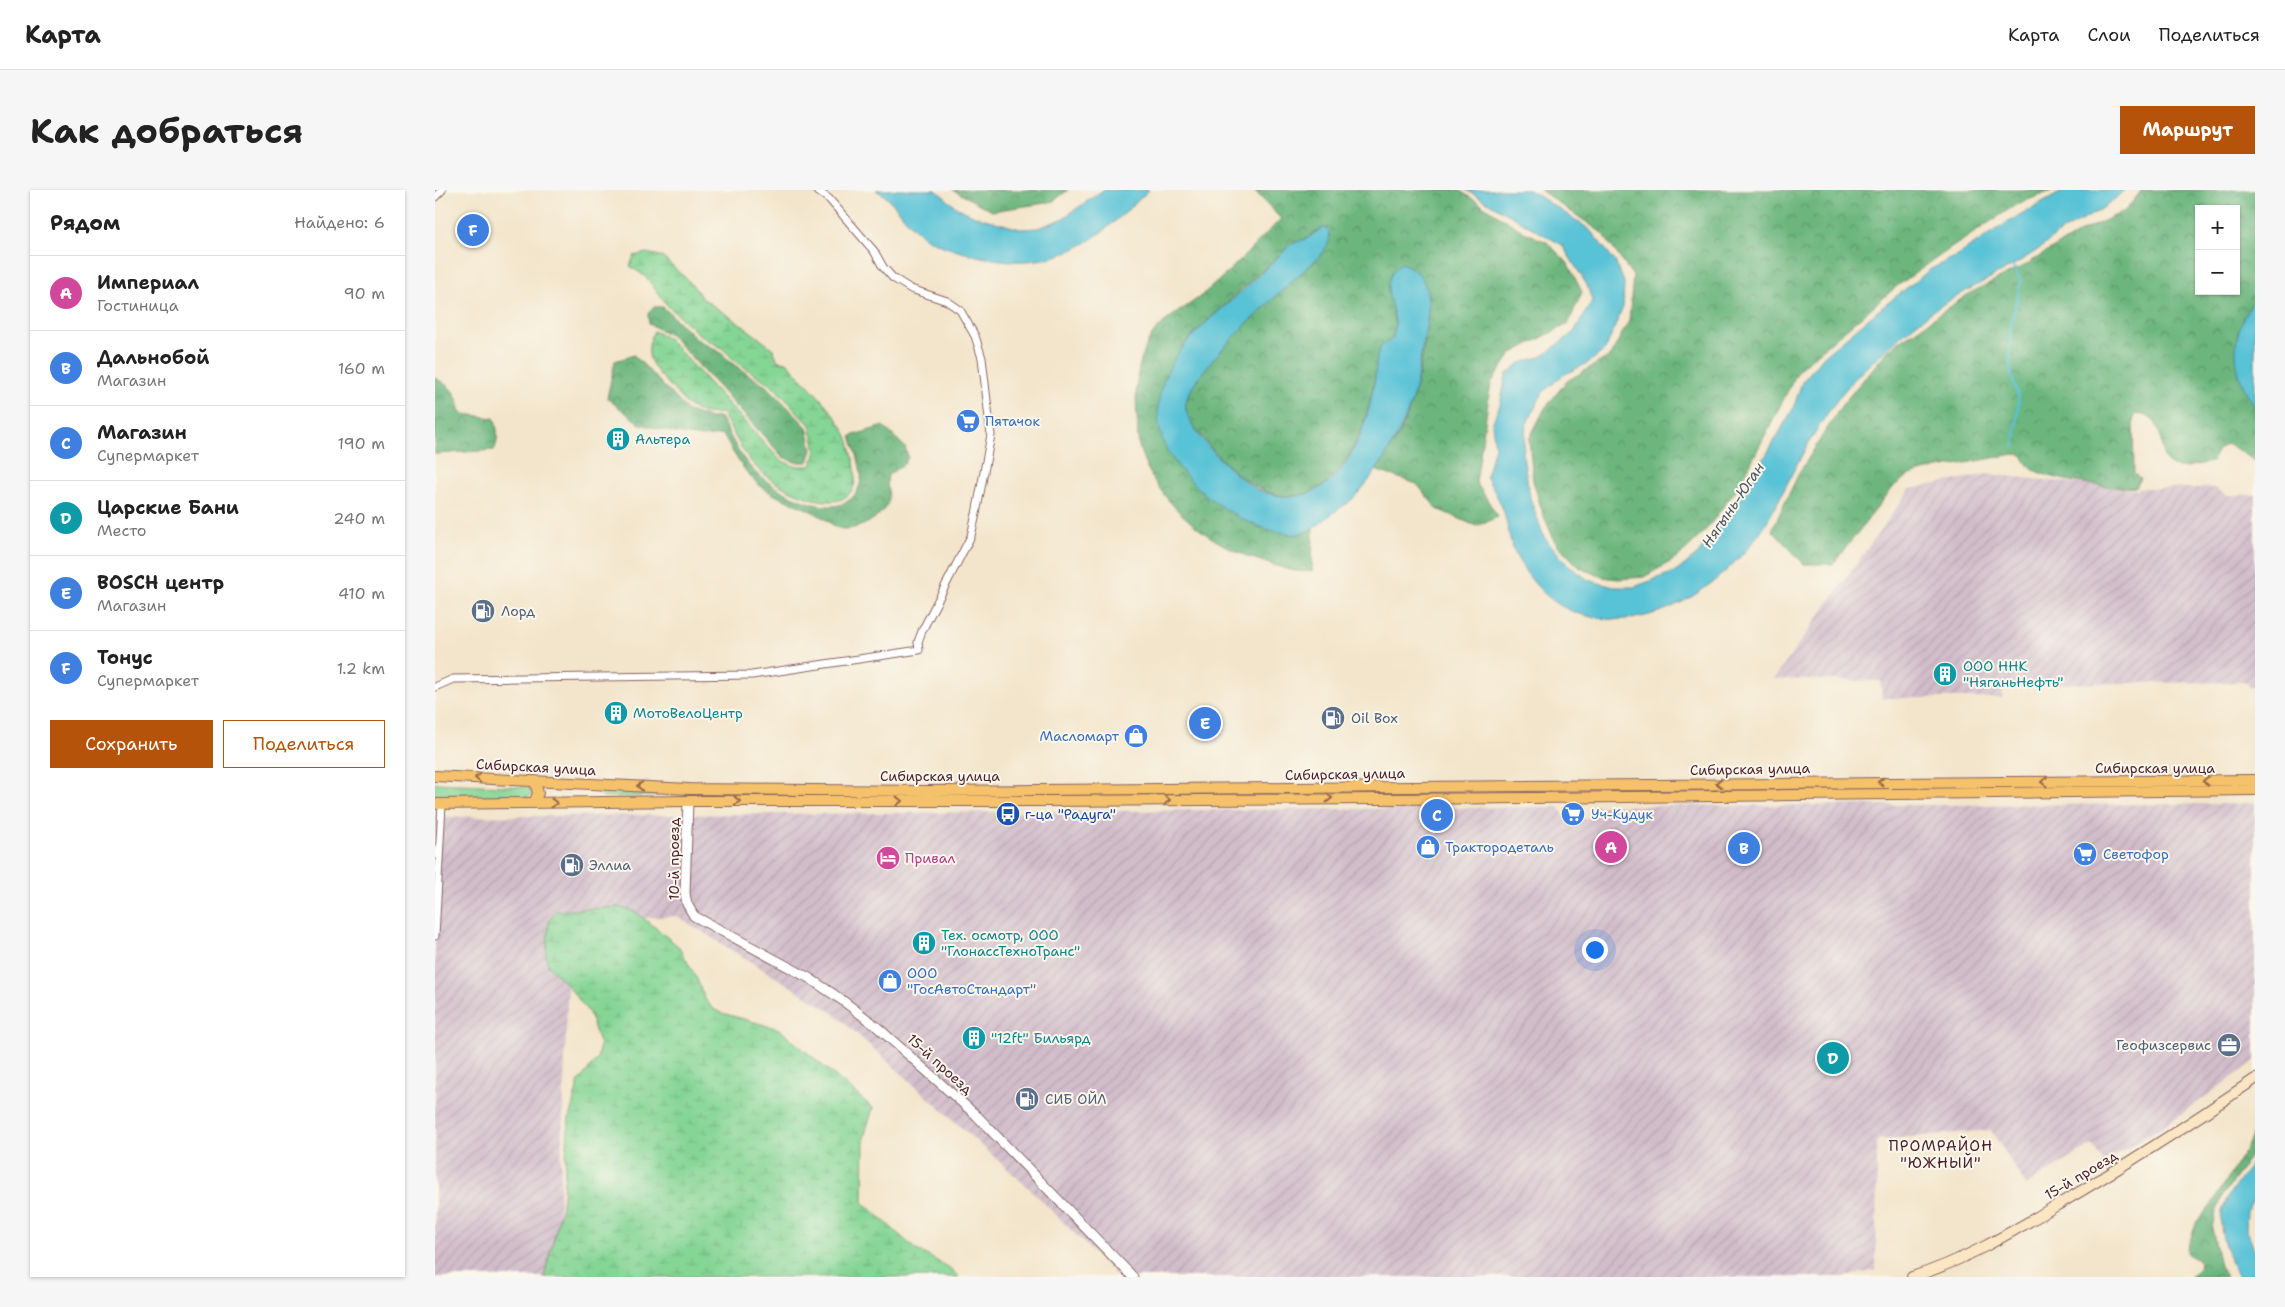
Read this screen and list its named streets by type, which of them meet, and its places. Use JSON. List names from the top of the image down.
{
  "streets": {
    "main road": ["Сибирская улица", "15-й проезд"],
    "street": ["10-й проезд"]
  },
  "crossings": [
    ["Сибирская улица", "10-й проезд"],
    ["10-й проезд", "15-й проезд"]
  ],
  "districts": ["ПРОМРАЙОН \"ЮЖНЫЙ\""],
  "water": ["Нягынь-Юган"],
  "places": {
    "supermarket": ["Пятачок", "Уч-Кудук", "Светофор"],
    "building": [
      "Альтера",
      "ООО ННК \"НяганьНефть\"",
      "МотоВелоЦентр",
      "Тех. осмотр, ООО \"ГлонассТехноТранс\"",
      "\"12ft\" Бильярд"
    ],
    "fuel station": [
      "Лорд",
      "Oil Box",
      "Эллиа",
      "СИБ ОЙЛ"
    ],
    "shop": ["Масломарт", "Трактородеталь", "ООО \"ГосАвтоСтандарт\""],
    "bus stop": ["г-ца \"Радуга\""],
    "hotel": ["Привал"],
    "office": ["Геофизсервис"]
  },
  "page": {
    "header": "Карта",
    "nav": ["Карта", "Слои", "Поделиться"],
    "buttons": [
      "Маршрут",
      ["Сохранить", "Поделиться"]
    ],
    "title": "Как добраться",
    "heading": ["Рядом", "Найдено: 6"],
    "map_buttons": ["+", "−"],
    "pins": [
      "F",
      "E",
      "C",
      "A",
      "B",
      "D"
    ],
    "list": [
      {
        "mark": "A",
        "name": "Империал",
        "note": "Гостиница",
        "value": "90 m"
      },
      {
        "mark": "B",
        "name": "Дальнобой",
        "note": "Магазин",
        "value": "160 m"
      },
      {
        "mark": "C",
        "name": "Магазин",
        "note": "Супермаркет",
        "value": "190 m"
      },
      {
        "mark": "D",
        "name": "Царские Бани",
        "note": "Место",
        "value": "240 m"
      },
      {
        "mark": "E",
        "name": "BOSCH центр",
        "note": "Магазин",
        "value": "410 m"
      },
      {
        "mark": "F",
        "name": "Тонус",
        "note": "Супермаркет",
        "value": "1.2 km"
      }
    ]
  }
}
